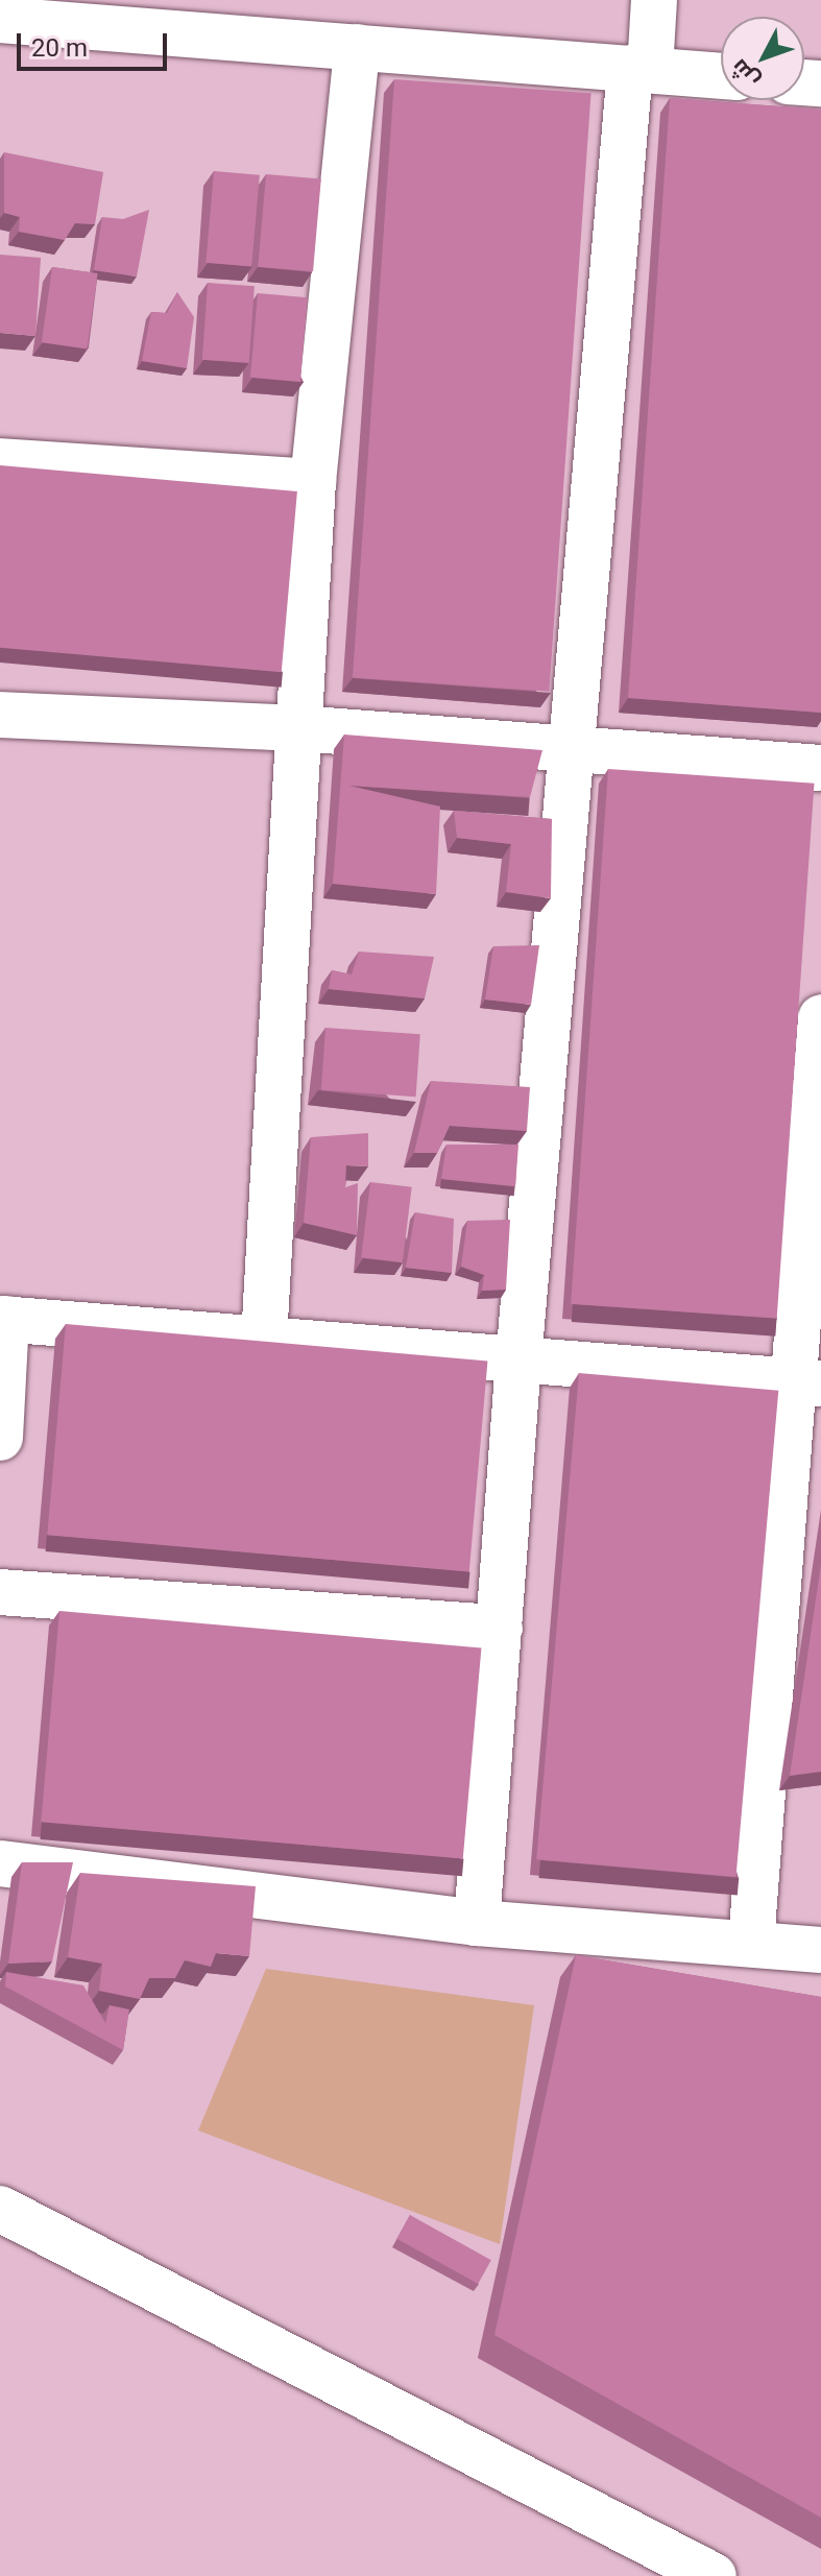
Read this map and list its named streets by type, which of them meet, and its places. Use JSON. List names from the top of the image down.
{
  "scale_bar": "20 m",
  "north": "bottom left"
}
